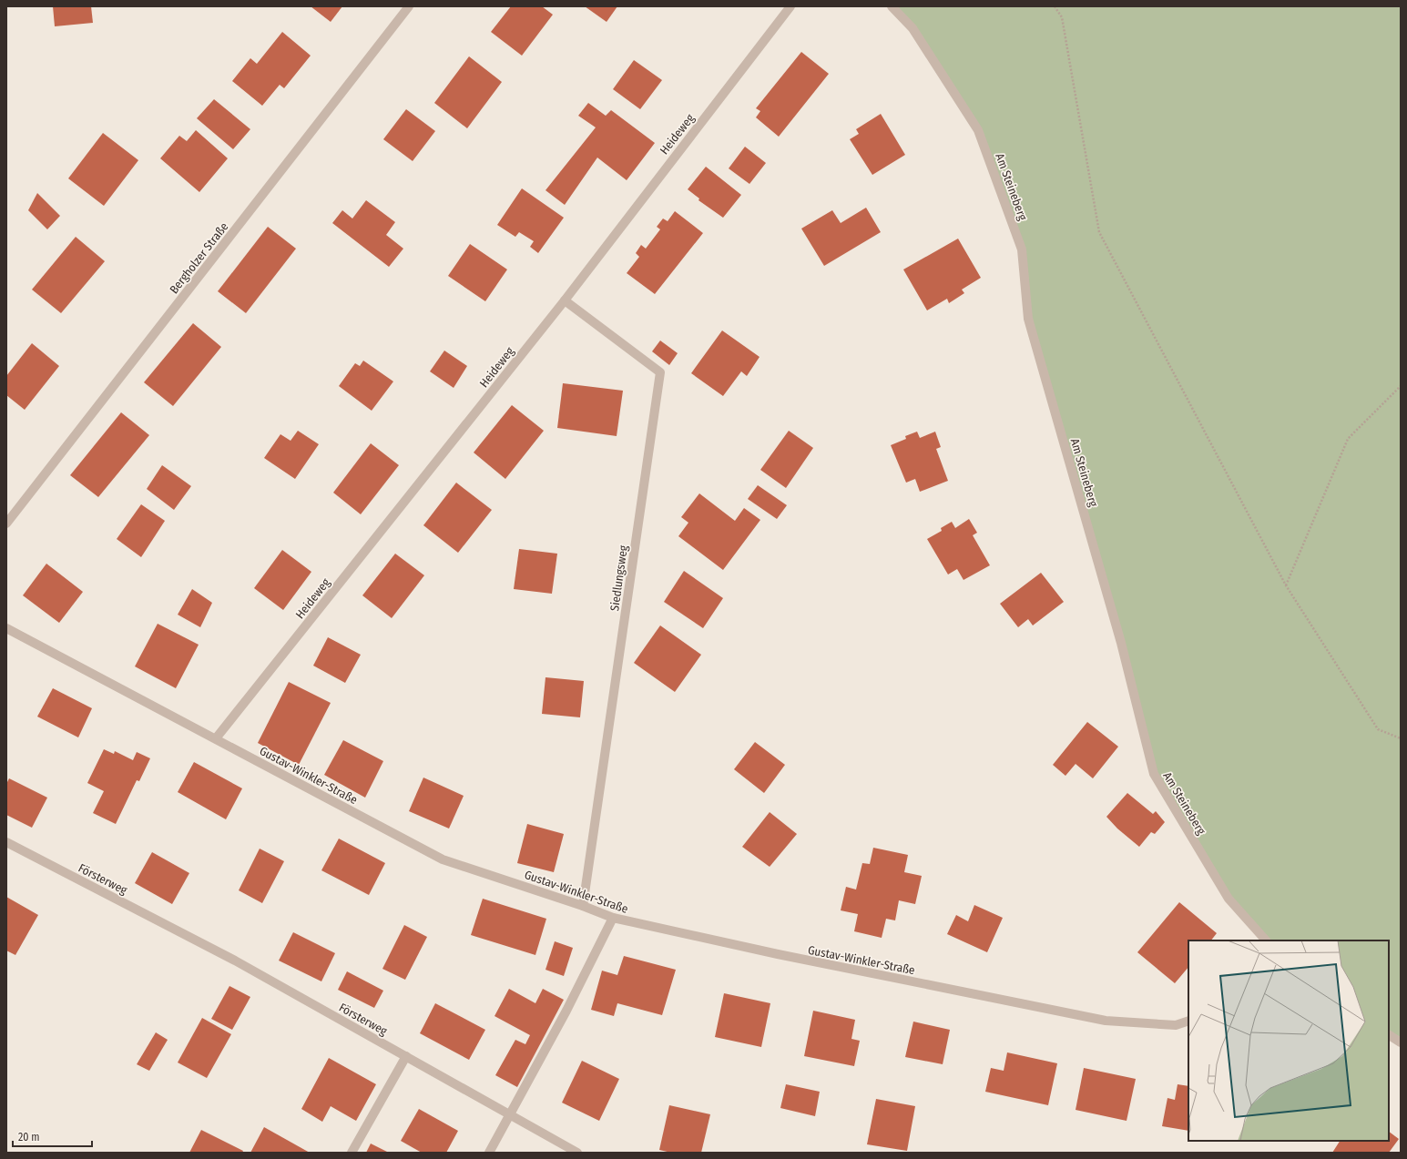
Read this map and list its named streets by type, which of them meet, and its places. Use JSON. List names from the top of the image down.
{
  "streets": {
    "street": [
      "Heideweg",
      "Am Steineberg",
      "Bergholzer Straße",
      "Siedlungsweg",
      "Gustav-Winkler-Straße",
      "Försterweg"
    ]
  },
  "crossings": [
    ["Heideweg", "Siedlungsweg"],
    ["Heideweg", "Gustav-Winkler-Straße"],
    ["Siedlungsweg", "Gustav-Winkler-Straße"]
  ],
  "scale_bar": "20 m"
}
